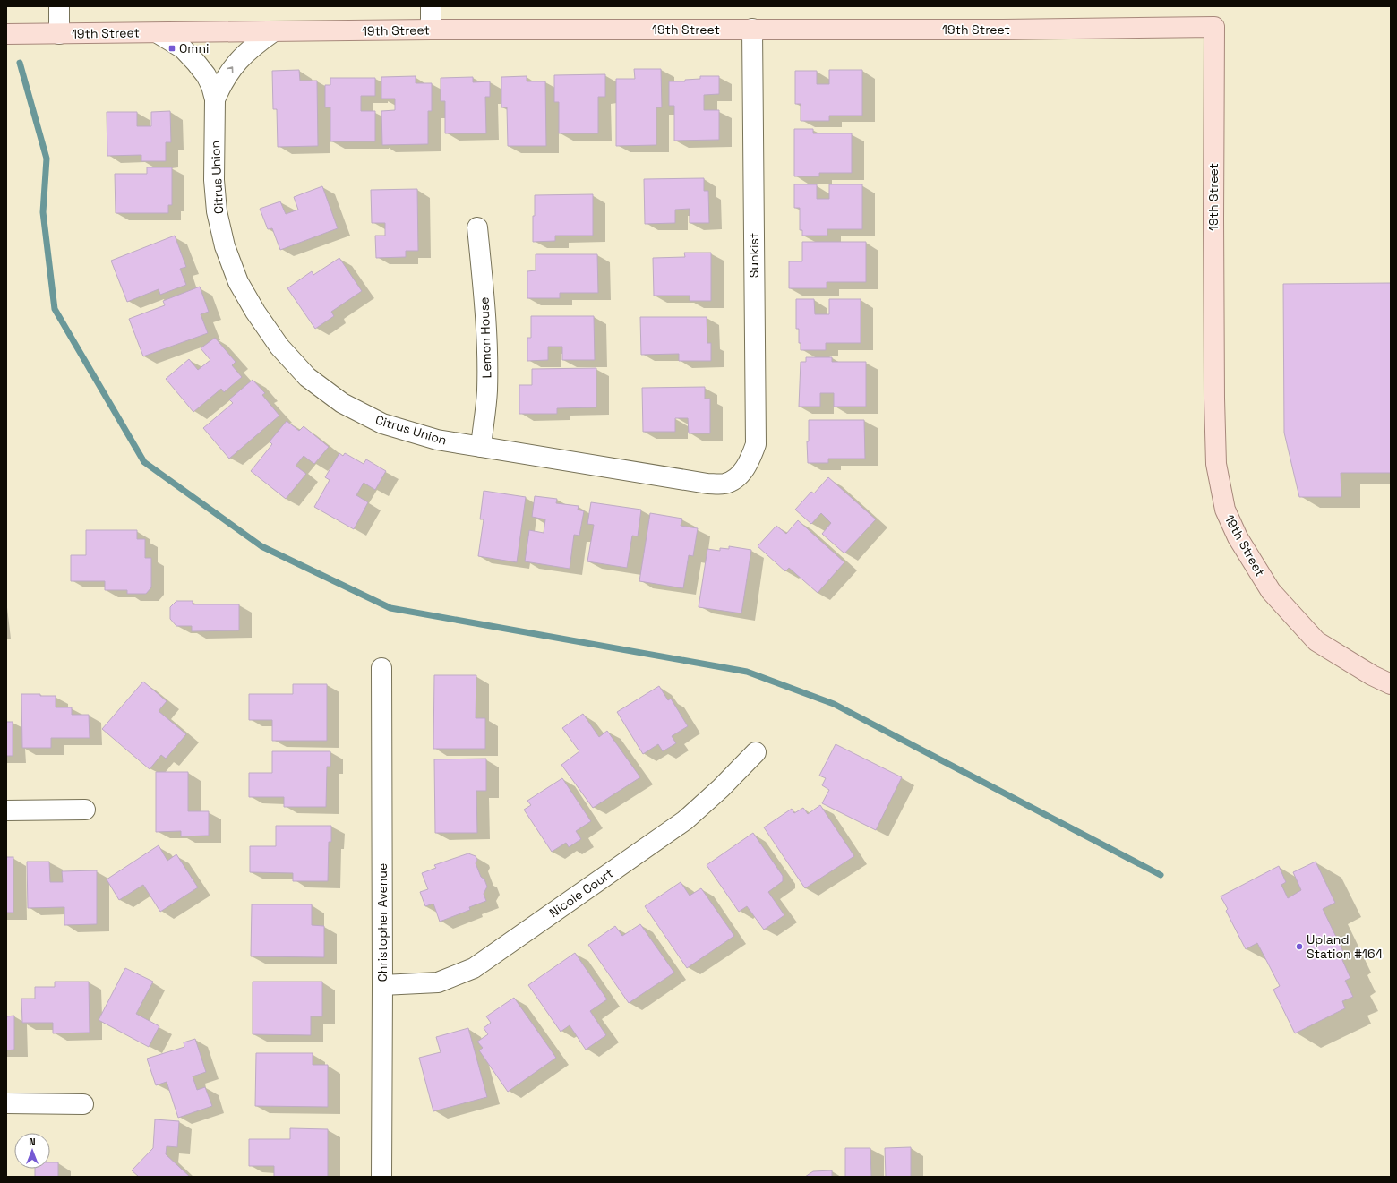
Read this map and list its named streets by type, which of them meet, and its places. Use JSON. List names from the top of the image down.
{
  "streets": {
    "main road": ["19th Street"],
    "street": [
      "Citrus Union",
      "Sunkist",
      "Lemon House",
      "Nicole Court",
      "Christopher Avenue"
    ]
  },
  "crossings": [
    ["19th Street", "Citrus Union"],
    ["19th Street", "Sunkist"],
    ["Citrus Union", "Sunkist"],
    ["Citrus Union", "Lemon House"],
    ["Nicole Court", "Christopher Avenue"]
  ],
  "places": {
    "transit": ["Omni"],
    "other": ["Upland Station #164"]
  },
  "north": "top"
}
